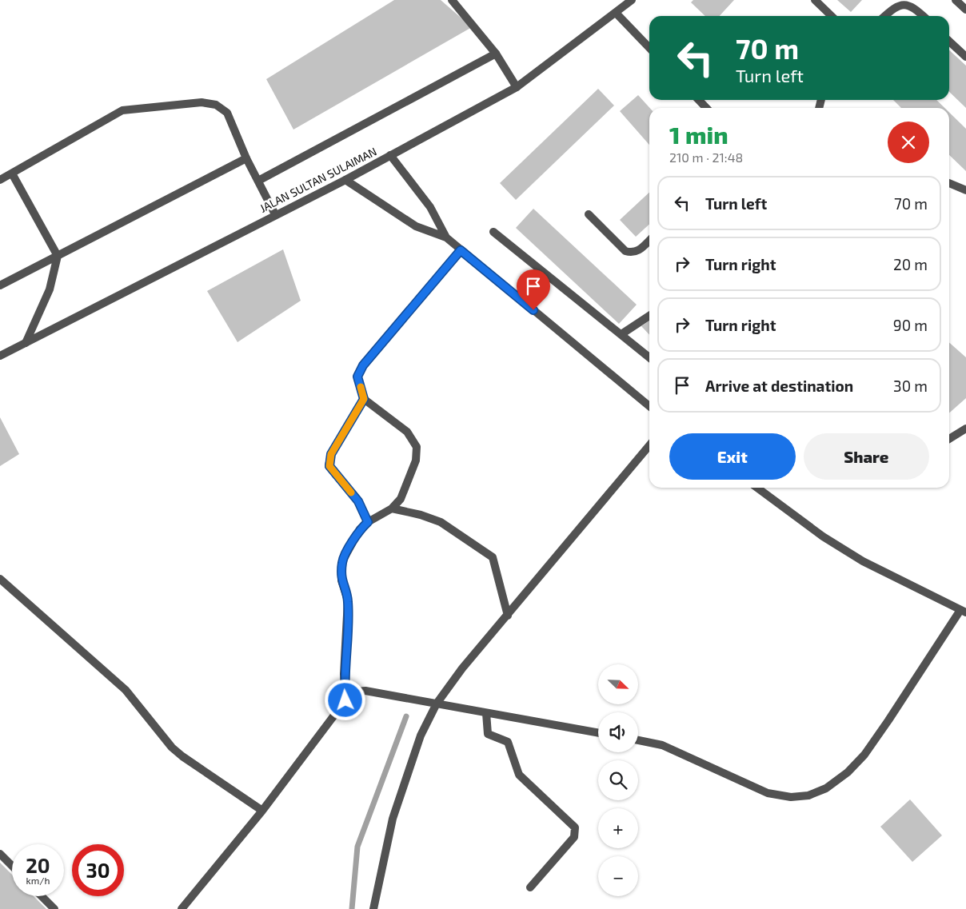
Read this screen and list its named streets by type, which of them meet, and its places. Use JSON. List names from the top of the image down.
{
  "streets": {
    "street": ["JALAN SULTAN SULAIMAN"]
  },
  "north": "bottom right",
  "page": {
    "turn": ["70 m", "Turn left"],
    "heading": ["1 min", "210 m · 21:48"],
    "list": [
      {
        "name": "Turn left",
        "value": "70 m"
      },
      {
        "name": "Turn right",
        "value": "20 m"
      },
      {
        "name": "Turn right",
        "value": "90 m"
      },
      {
        "name": "Arrive at destination",
        "value": "30 m"
      }
    ],
    "buttons": ["Exit", "Share"],
    "map_buttons": ["+", "−"],
    "speed": "20 km/h",
    "limit": "30"
  }
}
